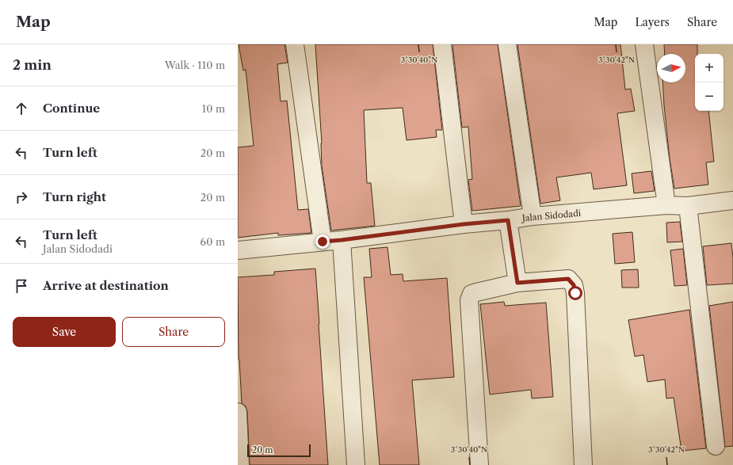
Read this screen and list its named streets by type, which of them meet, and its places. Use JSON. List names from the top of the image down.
{
  "streets": {
    "street": ["Jalan Sidodadi"]
  },
  "scale_bar": "20 m",
  "north": "right",
  "page": {
    "header": "Map",
    "nav": ["Map", "Layers", "Share"],
    "heading": ["2 min", "Walk · 110 m"],
    "map_buttons": ["+", "−"],
    "list": [
      ["Continue", "10 m"],
      ["Turn left", "20 m"],
      ["Turn right", "20 m"],
      ["Turn left", "Jalan Sidodadi", "60 m"],
      "Arrive at destination"
    ],
    "buttons": ["Save", "Share"],
    "scale": "20 m"
  },
  "coordinates": ["3°30'40\"N", "3°30'42\"N"]
}
